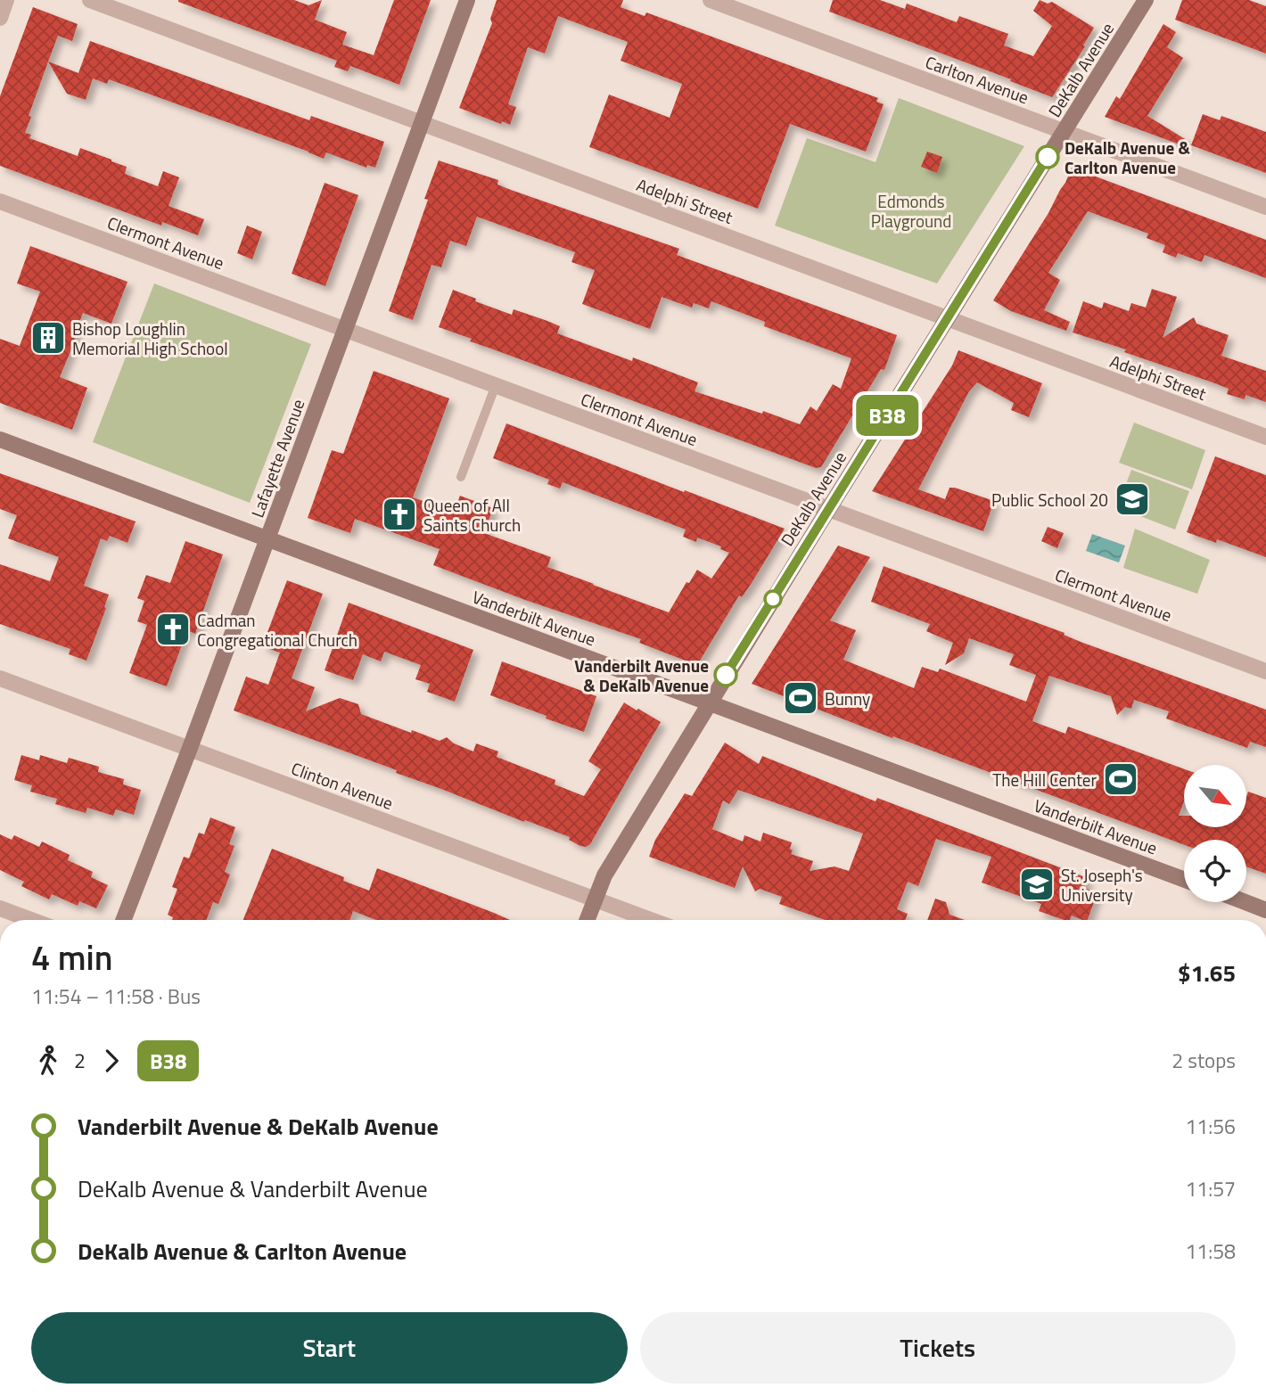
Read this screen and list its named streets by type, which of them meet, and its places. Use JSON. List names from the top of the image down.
{
  "streets": {
    "main road": ["DeKalb Avenue", "Lafayette Avenue", "Vanderbilt Avenue"],
    "street": [
      "Carlton Avenue",
      "Adelphi Street",
      "Clermont Avenue",
      "Clinton Avenue"
    ]
  },
  "crossings": [
    ["DeKalb Avenue", "Carlton Avenue"],
    ["DeKalb Avenue", "Adelphi Street"],
    ["DeKalb Avenue", "Clermont Avenue"],
    ["DeKalb Avenue", "Vanderbilt Avenue"],
    ["DeKalb Avenue", "Clinton Avenue"],
    ["Adelphi Street", "Lafayette Avenue"],
    ["Clermont Avenue", "Lafayette Avenue"],
    ["Lafayette Avenue", "Vanderbilt Avenue"],
    ["Lafayette Avenue", "Clinton Avenue"]
  ],
  "parks": ["Edmonds Playground"],
  "places": {
    "other": ["DeKalb Avenue & Carlton Avenue", "Vanderbilt Avenue & DeKalb Avenue"],
    "building": ["Bishop Loughlin Memorial High School"],
    "school or university": ["Public School 20", "St. Joseph's University"],
    "church": ["Queen of All Saints Church", "Cadman Congregational Church"],
    "sports": ["Bunny", "The Hill Center"]
  },
  "lines": ["bus line B38"],
  "north": "bottom right",
  "page": {
    "on_map": "B38",
    "heading": ["4 min", "11:54 – 11:58 · Bus", "$1.65"],
    "legs": ["2", "B38", "2 stops"],
    "list": [
      {
        "name": "Vanderbilt Avenue & DeKalb Avenue",
        "value": "11:56"
      },
      {
        "name": "DeKalb Avenue & Vanderbilt Avenue",
        "value": "11:57"
      },
      {
        "name": "DeKalb Avenue & Carlton Avenue",
        "value": "11:58"
      }
    ],
    "buttons": ["Start", "Tickets"]
  }
}
